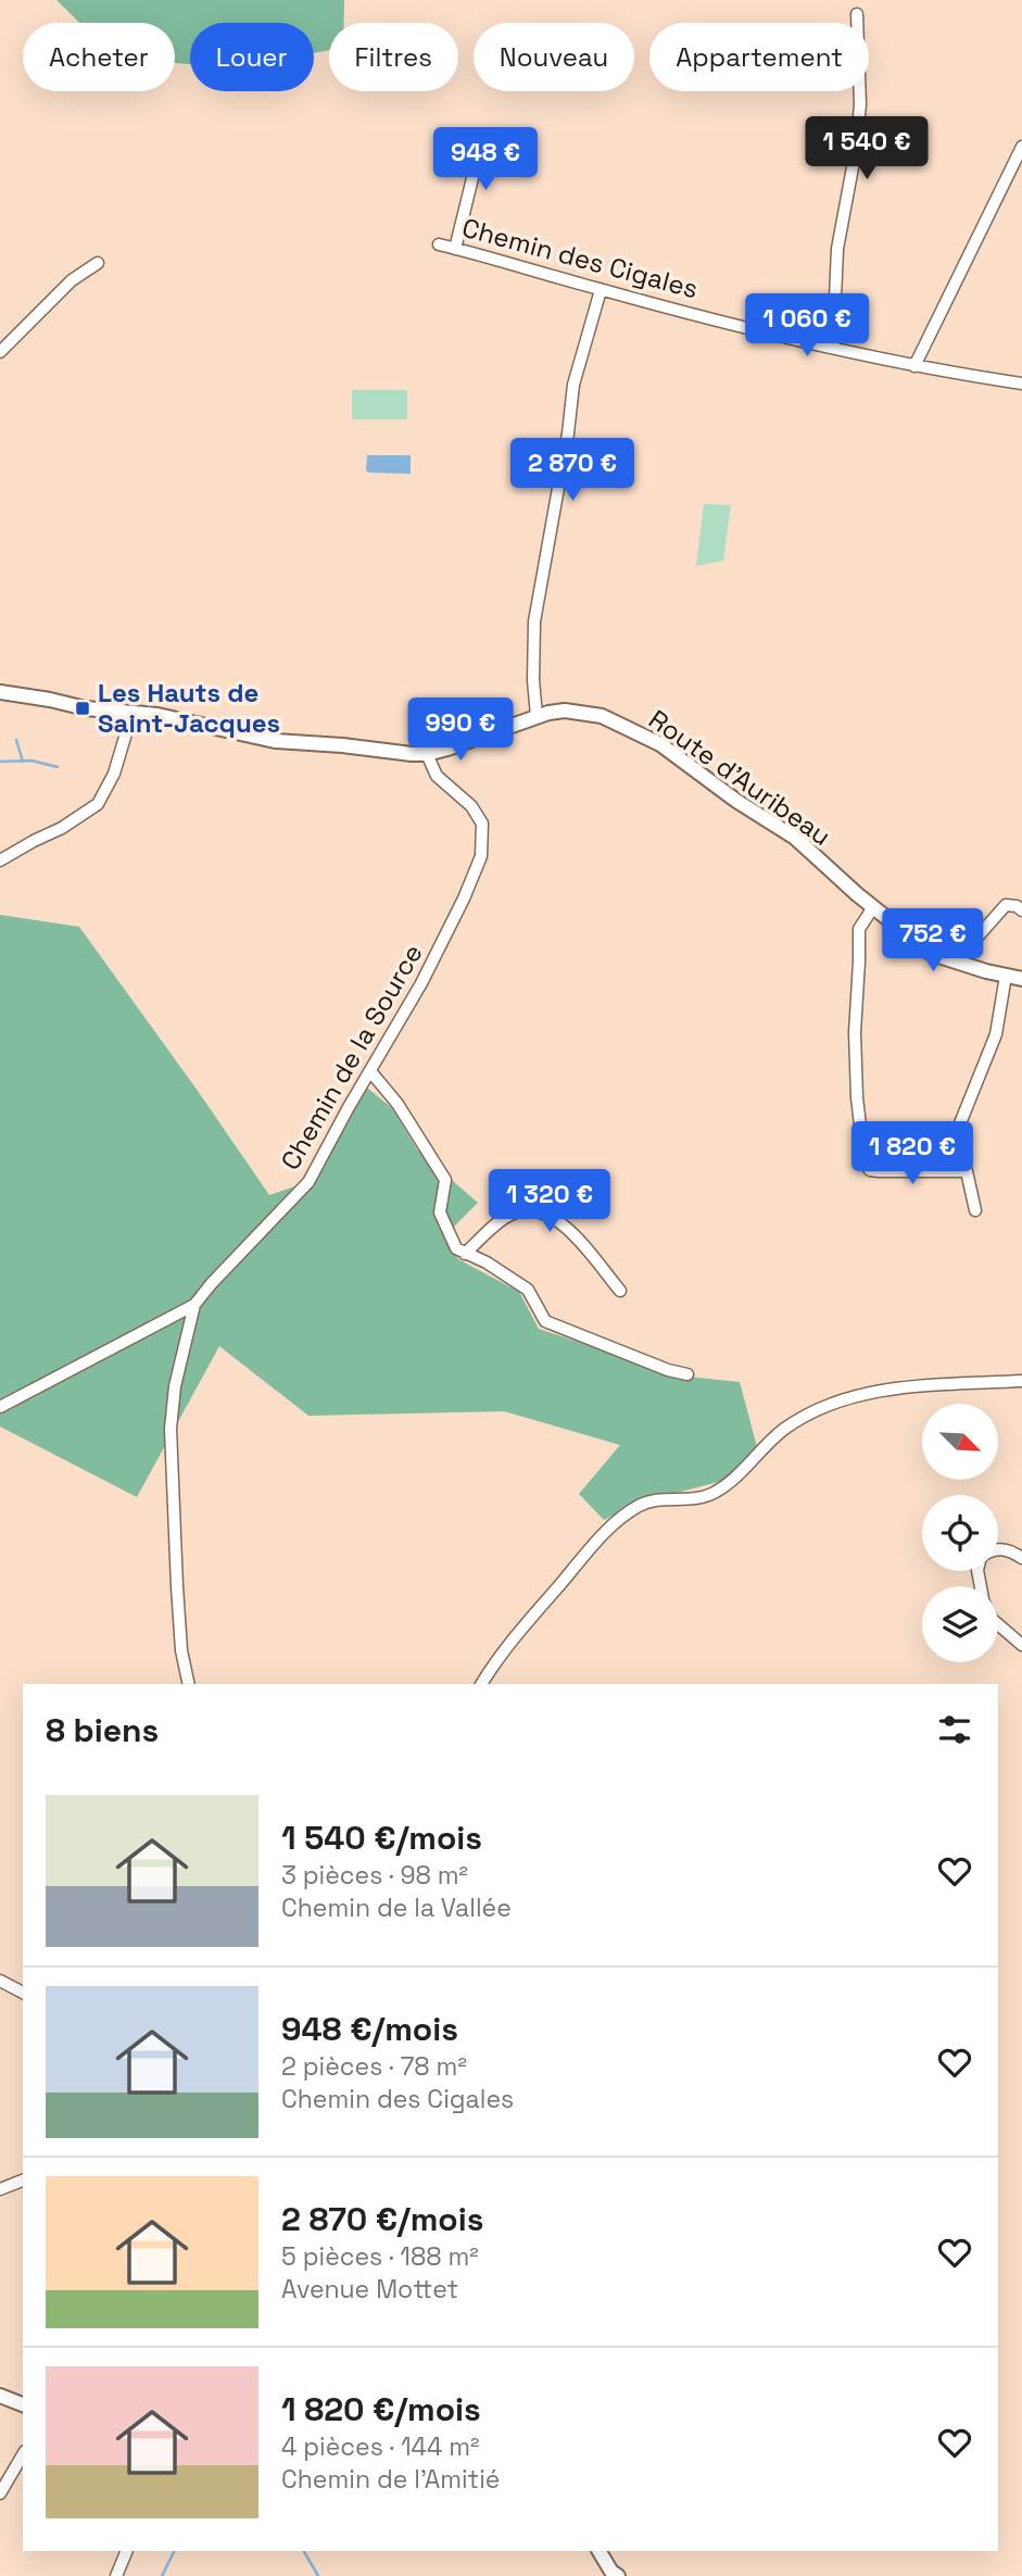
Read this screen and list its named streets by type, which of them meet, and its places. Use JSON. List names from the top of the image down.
{
  "streets": {
    "street": ["Chemin des Cigales", "Route d'Auribeau", "Chemin de la Source"]
  },
  "crossings": [
    ["Route d'Auribeau", "Chemin de la Source"]
  ],
  "places": {
    "transit": ["Les Hauts de Saint-Jacques"]
  },
  "north": "bottom right",
  "page": {
    "chip": [
      "Acheter",
      "Louer",
      "Filtres",
      "Nouveau",
      "Appartement"
    ],
    "price": [
      "1 540 €",
      "948 €",
      "1 060 €",
      "2 870 €",
      "990 €",
      "752 €",
      "1 820 €",
      "1 320 €"
    ],
    "heading": "8 biens",
    "list": [
      {
        "name": "1 540 €/mois",
        "note": "3 pièces · 98 m² · Chemin de la Vallée"
      },
      {
        "name": "948 €/mois",
        "note": "2 pièces · 78 m² · Chemin des Cigales"
      },
      {
        "name": "2 870 €/mois",
        "note": "5 pièces · 188 m² · Avenue Mottet"
      },
      {
        "name": "1 820 €/mois",
        "note": "4 pièces · 144 m² · Chemin de l'Amitié"
      }
    ]
  }
}
